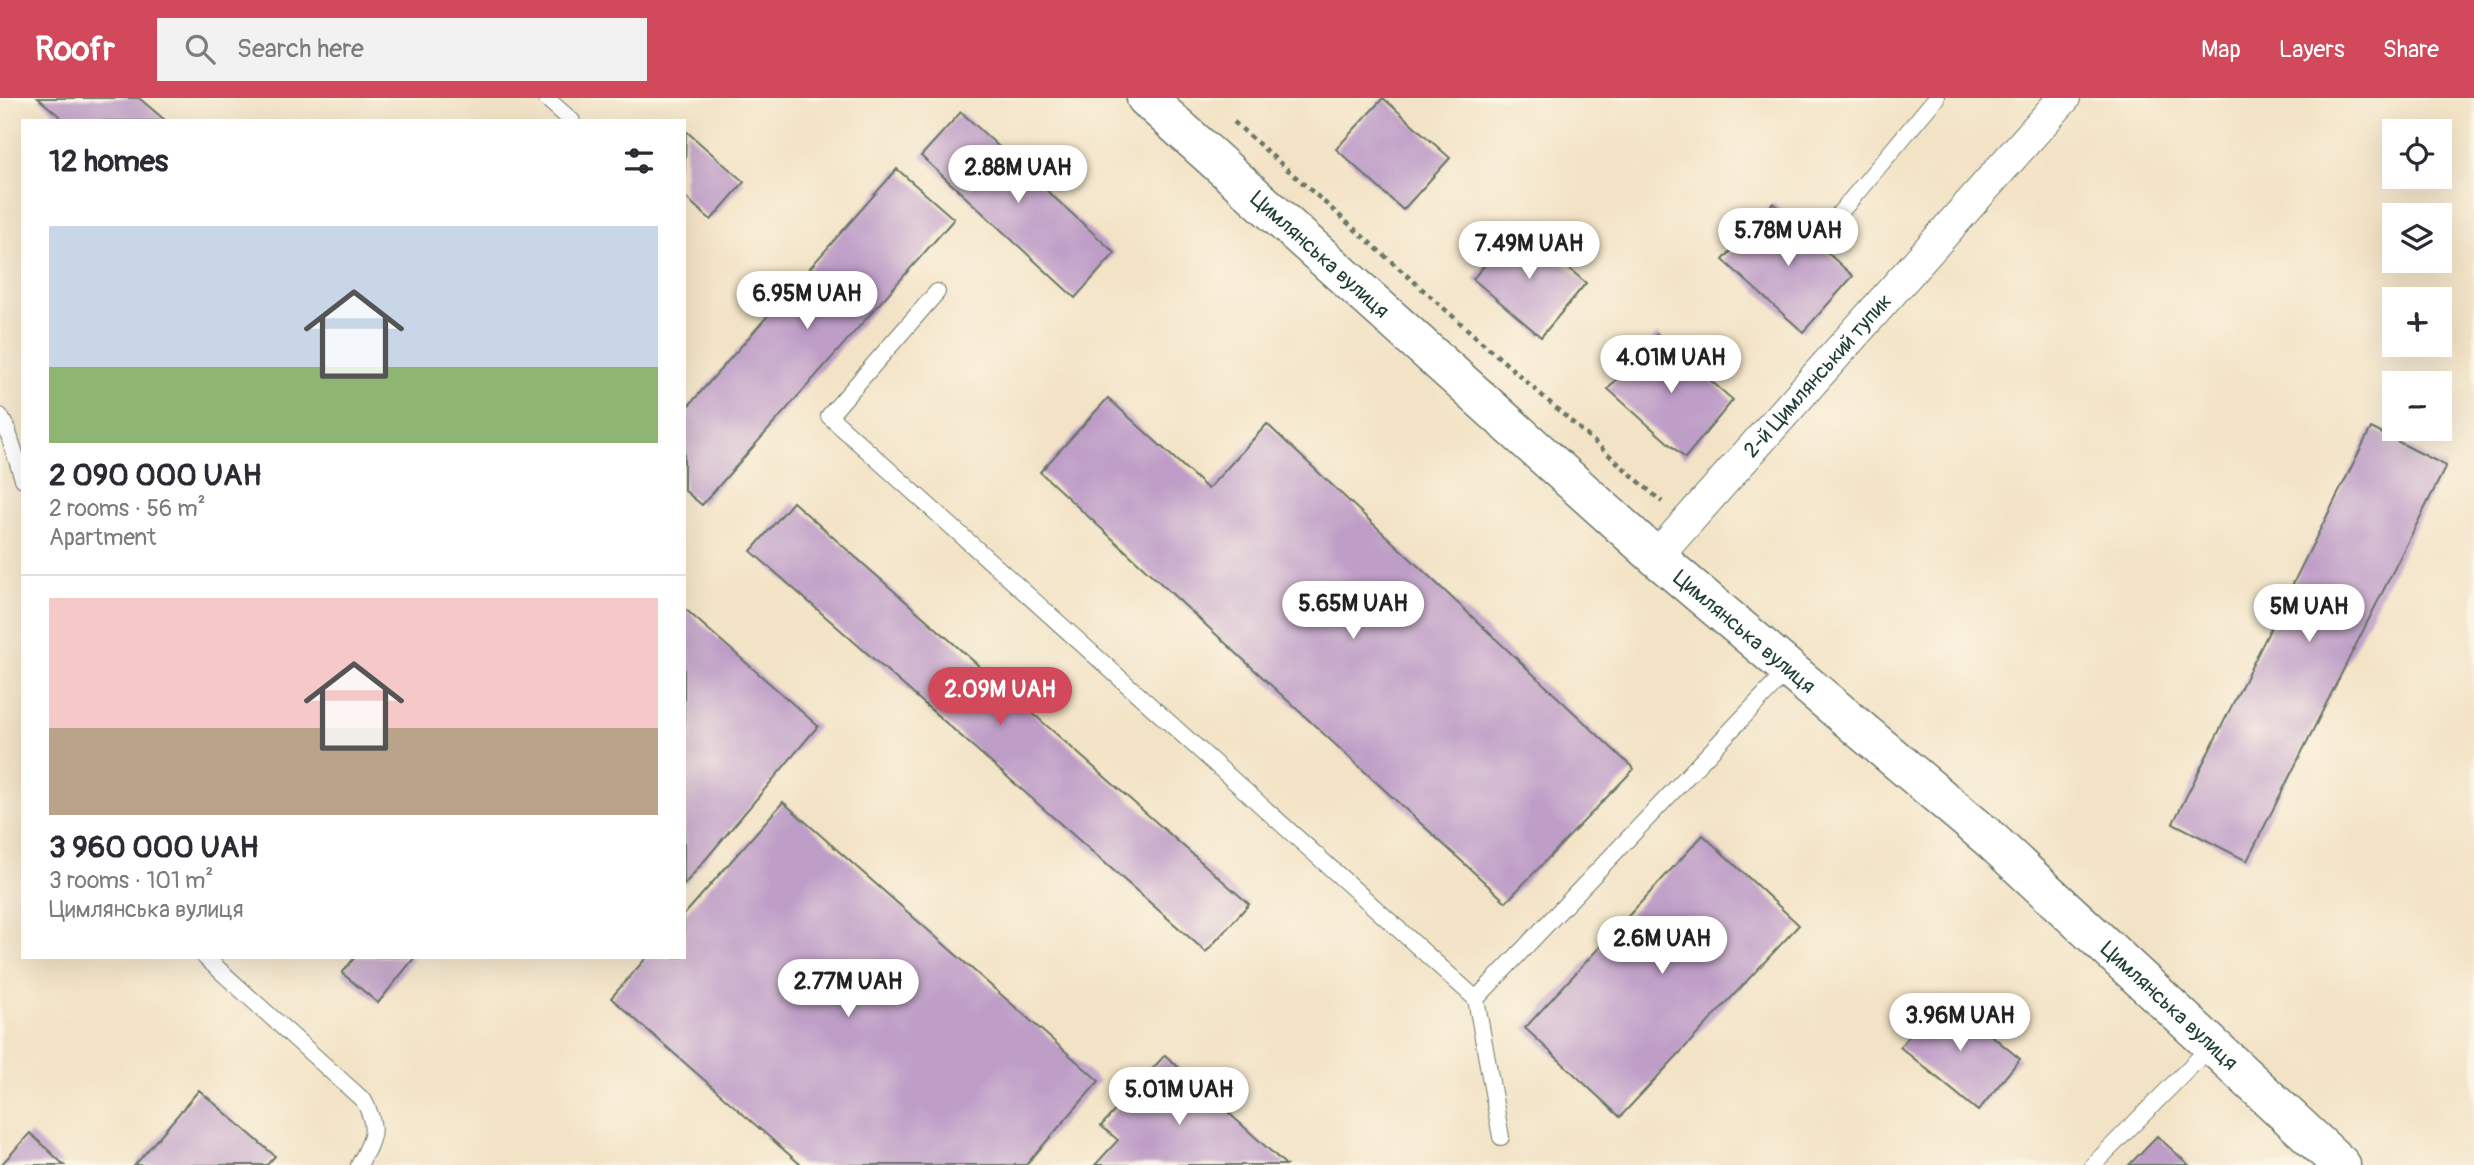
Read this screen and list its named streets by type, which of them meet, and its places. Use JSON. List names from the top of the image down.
{
  "streets": {
    "street": ["Цимлянська вулиця", "2-й Цимлянський тупик"]
  },
  "crossings": [
    ["Цимлянська вулиця", "2-й Цимлянський тупик"]
  ],
  "page": {
    "header": "Roofr",
    "search": "Search here",
    "nav": ["Map", "Layers", "Share"],
    "map_buttons": ["+", "−"],
    "heading": "12 homes",
    "price": [
      "2.88M UAH",
      "5.78M UAH",
      "7.49M UAH",
      "6.95M UAH",
      "4.01M UAH",
      "5.65M UAH",
      "5M UAH",
      "2.09M UAH",
      "2.6M UAH",
      "2.77M UAH",
      "3.96M UAH",
      "5.01M UAH"
    ],
    "list": [
      {
        "name": "2 090 000 UAH",
        "note": "2 rooms · 56 m² · Apartment"
      },
      {
        "name": "3 960 000 UAH",
        "note": "3 rooms · 101 m² · Цимлянська вулиця"
      }
    ]
  }
}
